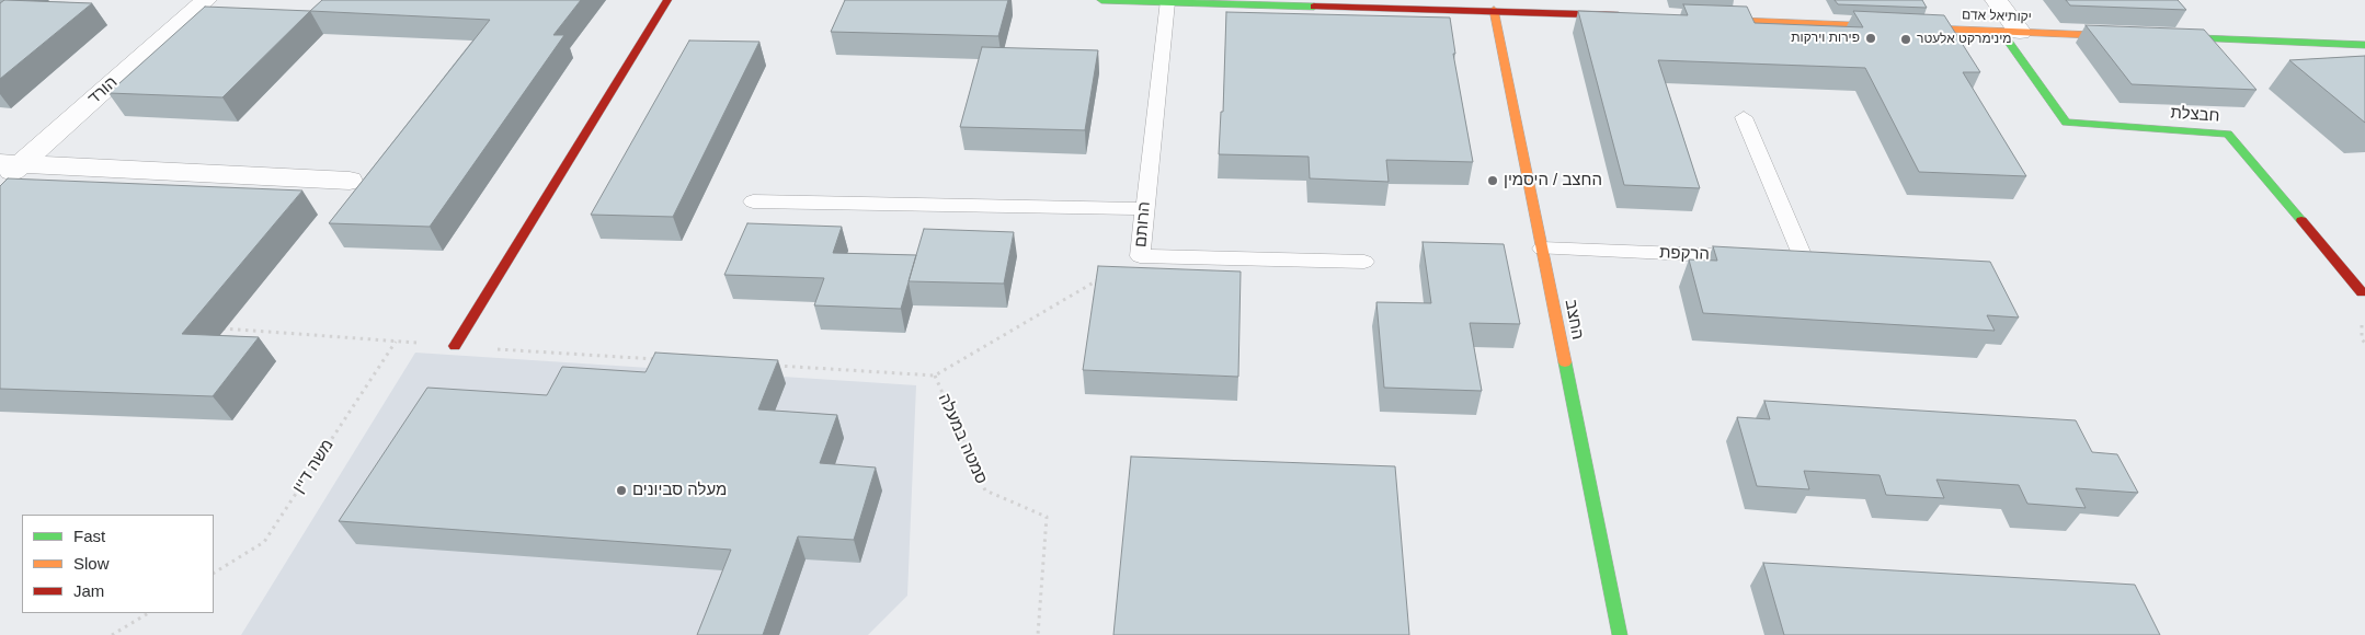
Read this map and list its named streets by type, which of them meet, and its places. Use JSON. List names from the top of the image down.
{
  "streets": {
    "street": [
      "יקותיאל אדם",
      "הורד",
      "חבצלת",
      "החצב"
    ],
    "lane": ["הרותם", "הרקפת"],
    "path": ["סמטה במעלה", "משה דיין"]
  },
  "crossings": [
    ["יקותיאל אדם", "חבצלת"],
    ["הרותם", "סמטה במעלה"],
    ["הרקפת", "החצב"]
  ],
  "places": [
    "פירות וירקות",
    "מינימרקט אלעטר",
    "החצב / היסמין",
    "מעלה סביונים"
  ],
  "legend": ["Fast", "Slow", "Jam"]
}
